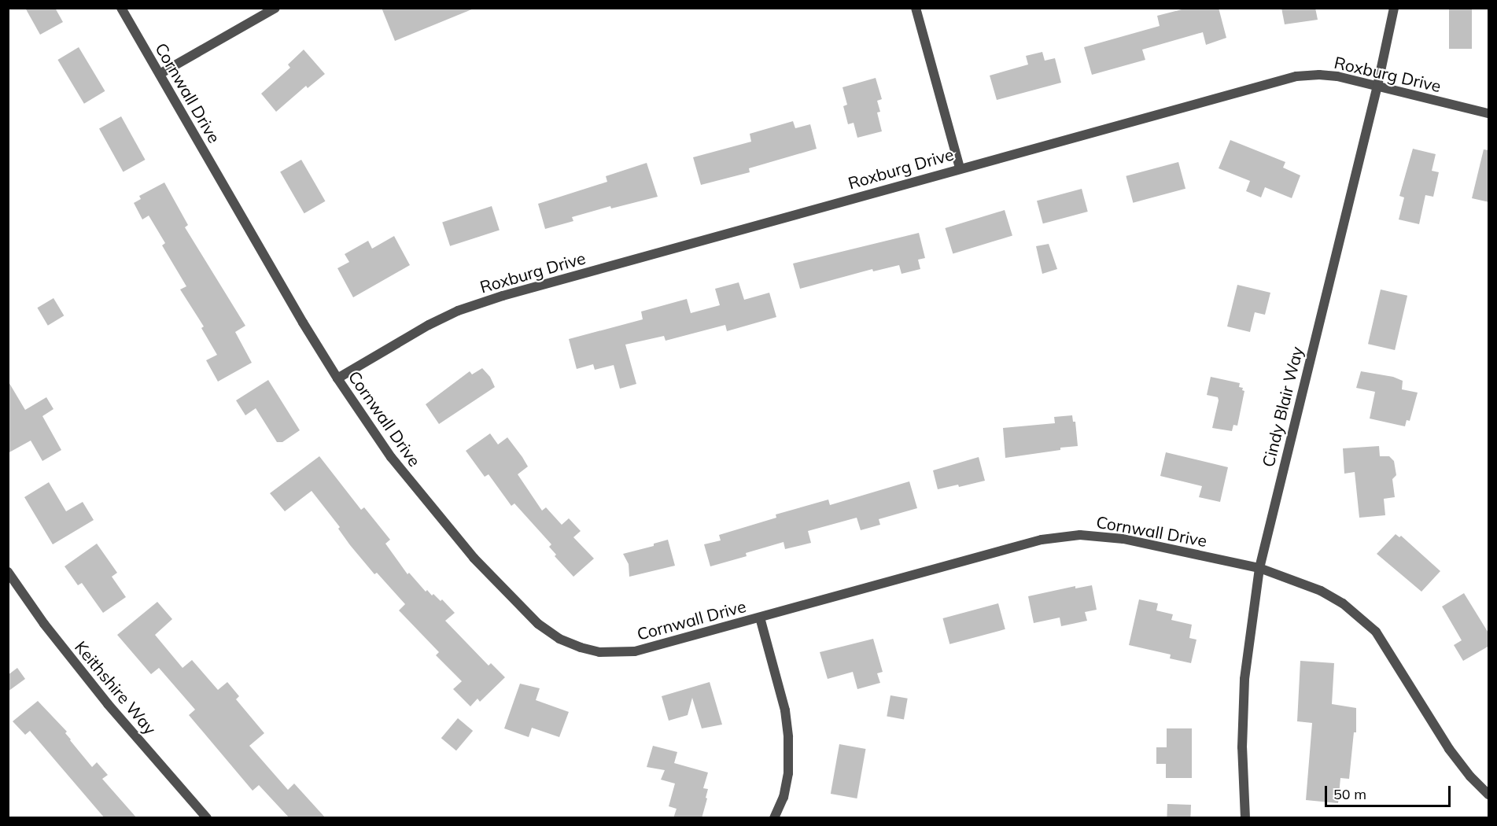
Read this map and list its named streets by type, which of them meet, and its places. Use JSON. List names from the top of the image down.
{
  "streets": {
    "street": [
      "Roxburg Drive",
      "Cornwall Drive",
      "Cindy Blair Way",
      "Keithshire Way"
    ]
  },
  "crossings": [
    ["Roxburg Drive", "Cornwall Drive"],
    ["Roxburg Drive", "Cindy Blair Way"],
    ["Cornwall Drive", "Cindy Blair Way"]
  ],
  "scale_bar": "50 m"
}
